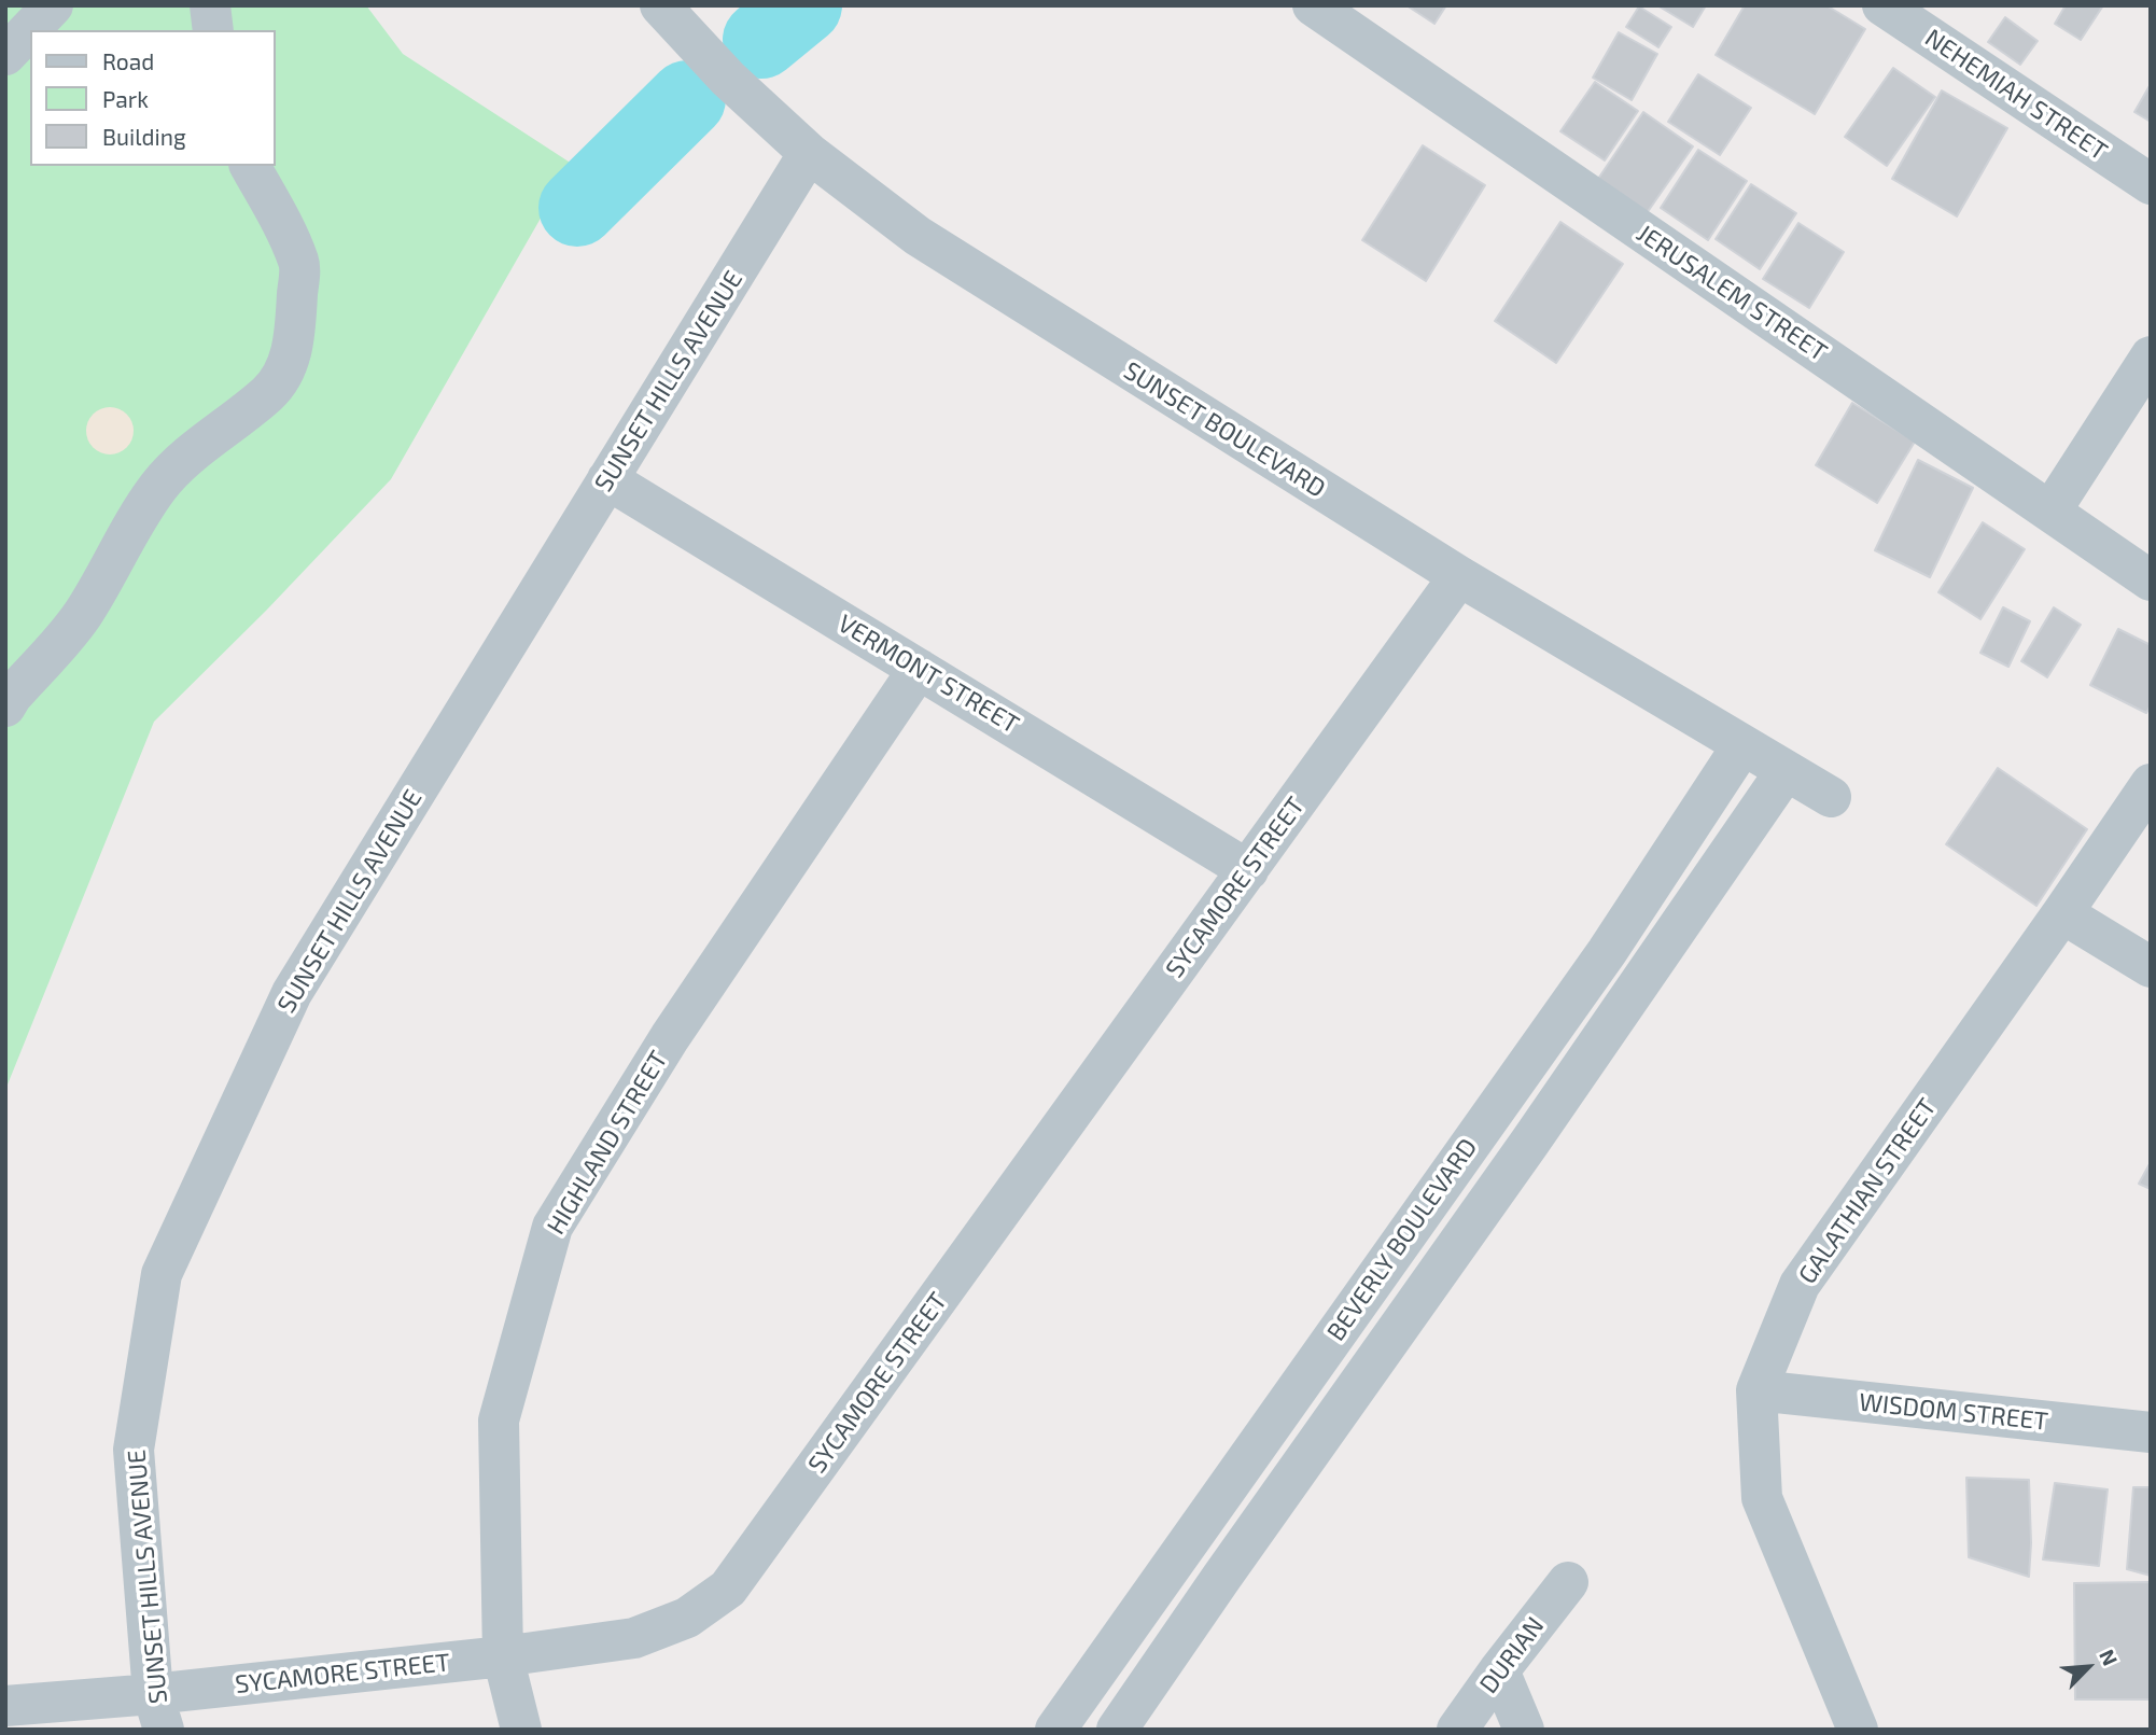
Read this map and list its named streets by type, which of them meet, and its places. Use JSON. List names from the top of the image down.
{
  "streets": {
    "street": [
      "NEHEMIAH STREET",
      "JERUSALEM STREET",
      "SUNSET HILLS AVENUE",
      "SUNSET BOULEVARD",
      "VERMONT STREET",
      "SYCAMORE STREET",
      "HIGHLAND STREET",
      "GALATHIAN STREET",
      "BEVERLY BOULEVARD",
      "WISDOM STREET",
      "DURIAN"
    ]
  },
  "crossings": [
    ["SUNSET HILLS AVENUE", "SUNSET BOULEVARD"],
    ["SUNSET HILLS AVENUE", "VERMONT STREET"],
    ["SUNSET HILLS AVENUE", "SYCAMORE STREET"],
    ["SUNSET BOULEVARD", "SYCAMORE STREET"],
    ["SUNSET BOULEVARD", "BEVERLY BOULEVARD"],
    ["VERMONT STREET", "SYCAMORE STREET"],
    ["VERMONT STREET", "HIGHLAND STREET"],
    ["SYCAMORE STREET", "HIGHLAND STREET"],
    ["GALATHIAN STREET", "WISDOM STREET"]
  ],
  "legend": ["Road", "Park", "Building"],
  "north": "top right"
}
